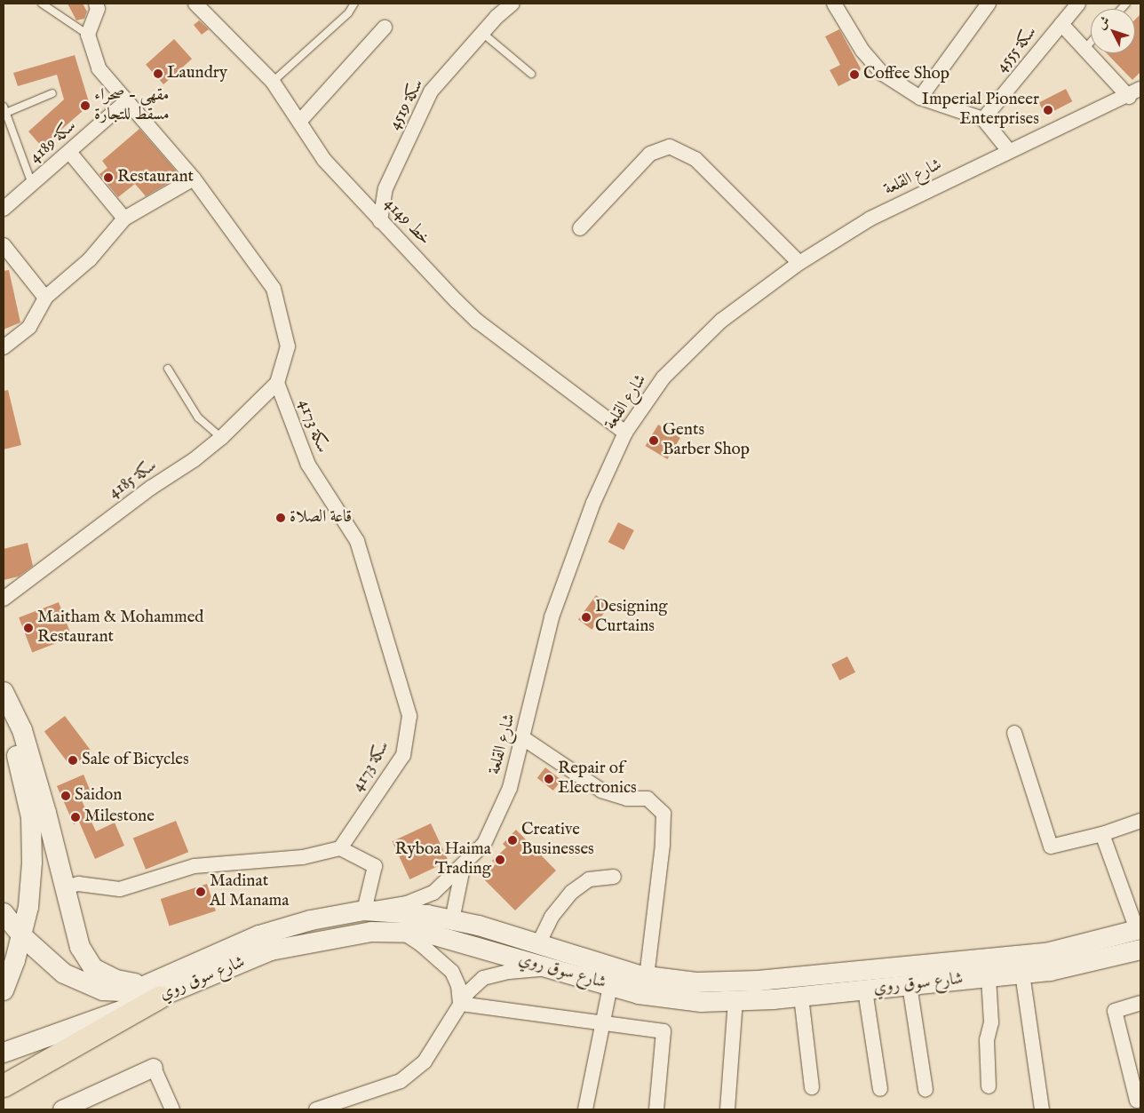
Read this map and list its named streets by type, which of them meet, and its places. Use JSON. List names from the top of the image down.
{
  "streets": {
    "main road": ["شارع سوق روي"],
    "street": [
      "سكة 4555",
      "سكة 4519",
      "سكة 4189",
      "شارع القلعة",
      "4149 خط",
      "سكة 4173",
      "سكة 4185"
    ]
  },
  "crossings": [
    ["سكة 4519", "4149 خط"],
    ["شارع القلعة", "4149 خط"],
    ["شارع القلعة", "شارع سوق روي"],
    ["سكة 4173", "سكة 4185"]
  ],
  "places": [
    "Laundry",
    "Coffee Shop",
    "مقهى - صحراء مسقط للتجارة",
    "Imperial Pioneer Enterprises",
    "Restaurant",
    "Gents Barber Shop",
    "قاعة الصلاة",
    "Designing Curtains",
    "Maitham & Mohammed Restaurant",
    "Sale of Bicycles",
    "Repair of Electronics",
    "Saidon",
    "Milestone",
    "Creative Businesses",
    "Ryboa Haima Trading",
    "Madinat Al Manama"
  ],
  "north": "top left"
}
